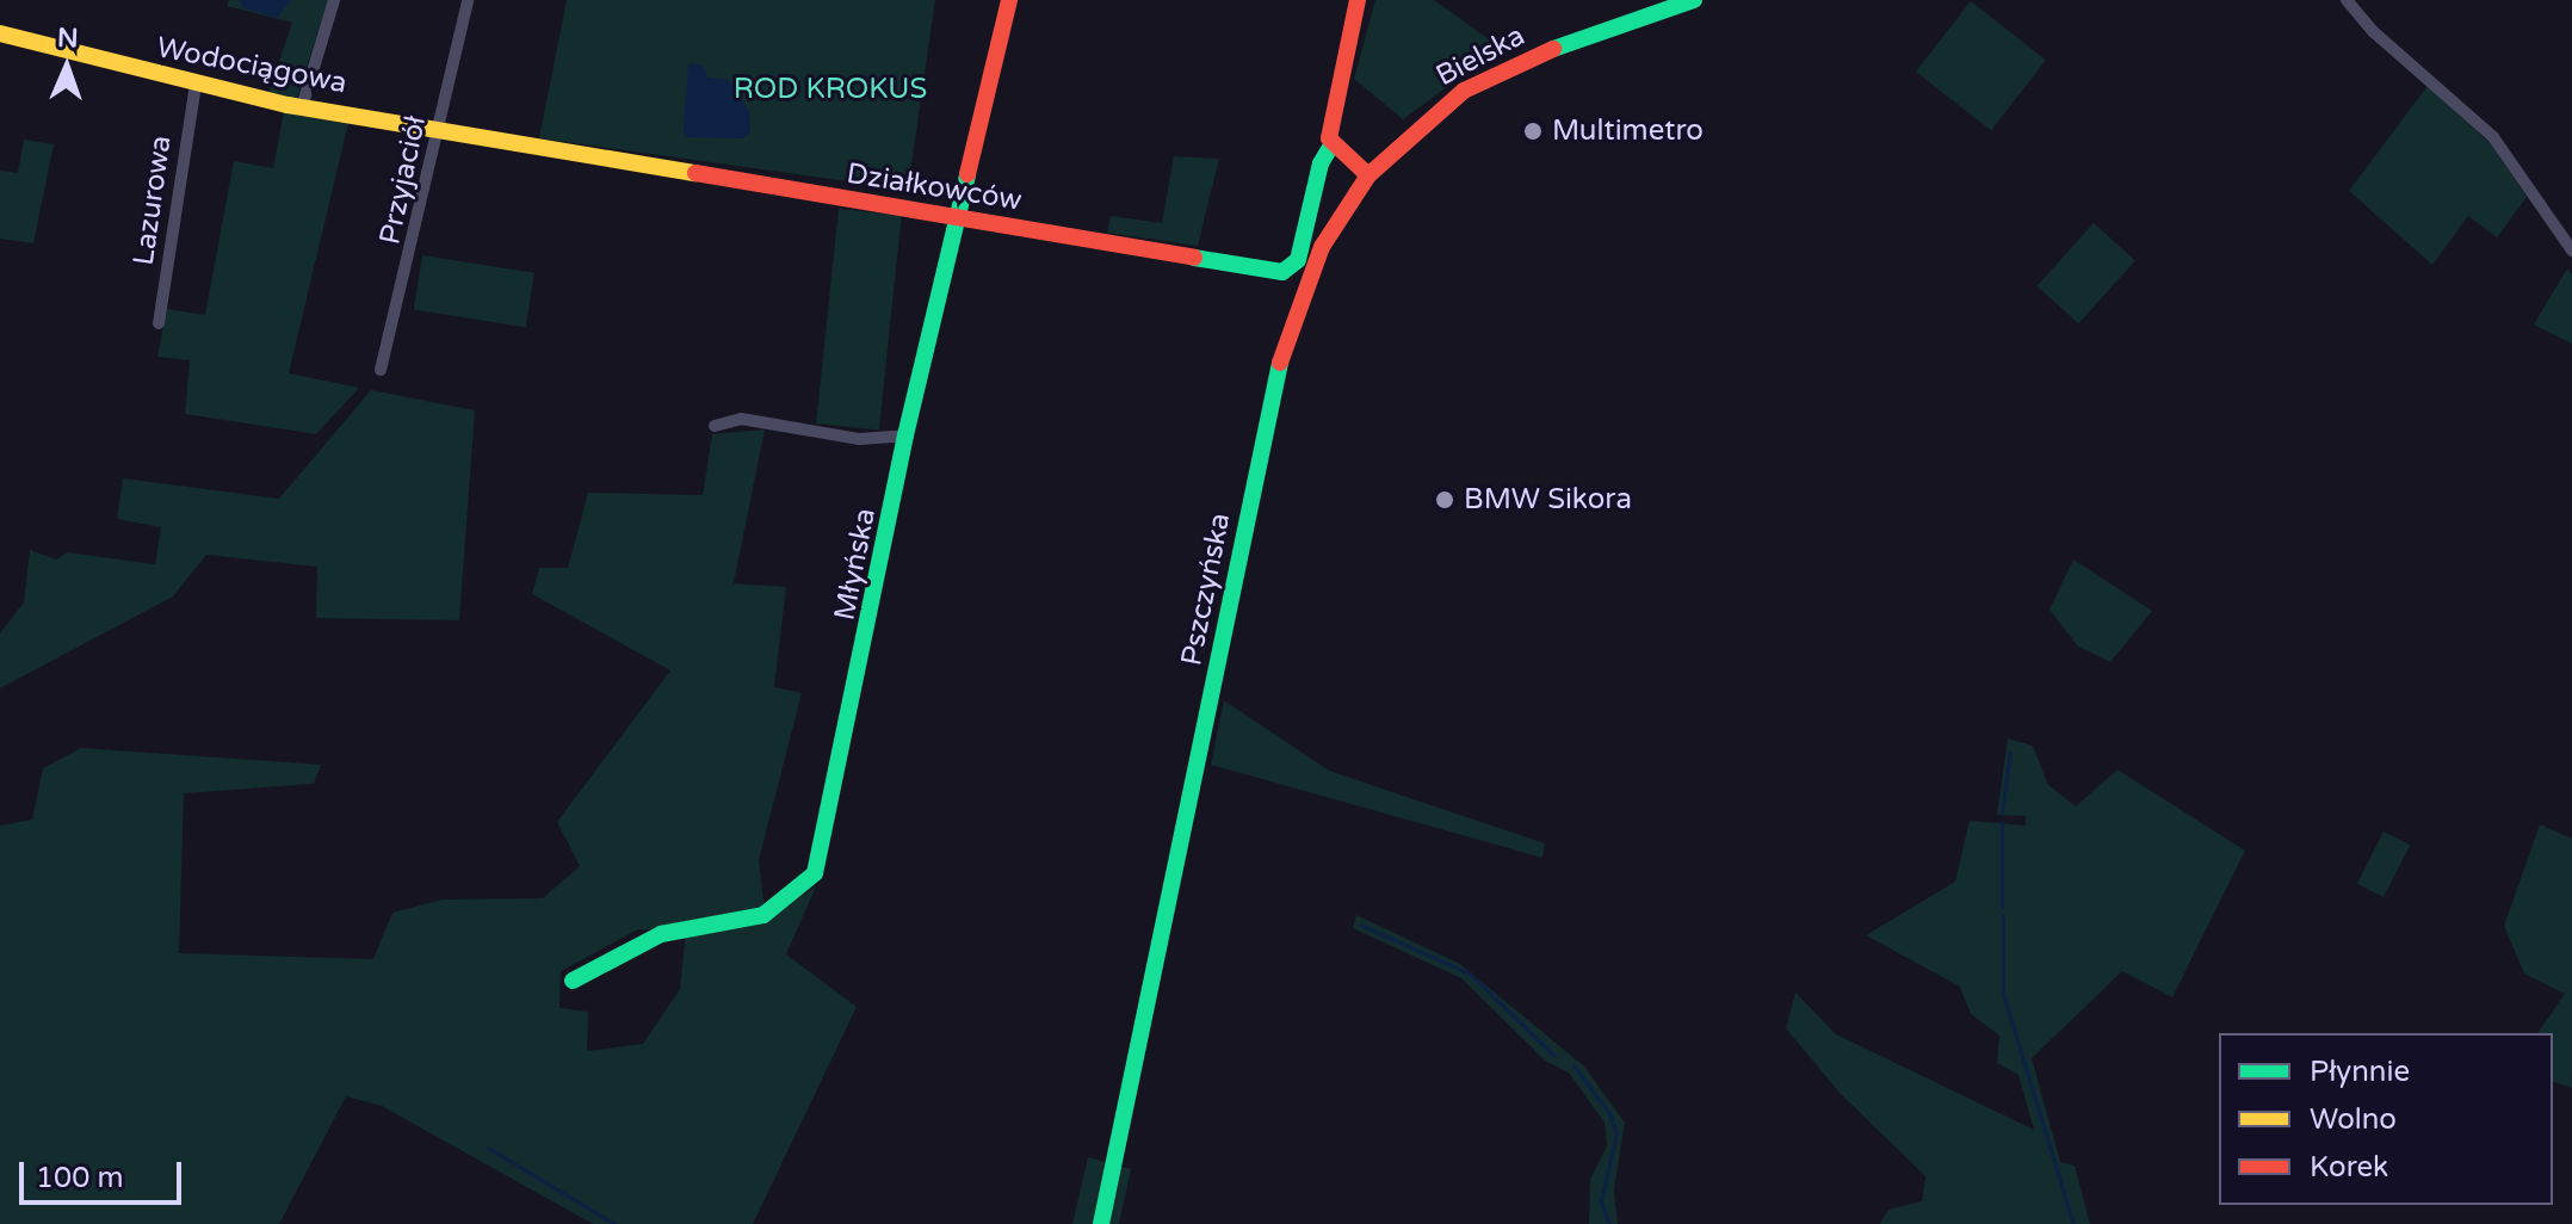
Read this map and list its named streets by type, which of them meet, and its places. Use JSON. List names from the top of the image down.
{
  "streets": {
    "street": [
      "Bielska",
      "Wodociągowa",
      "Przyjaciół",
      "Działkowców",
      "Lazurowa",
      "Młyńska",
      "Pszczyńska"
    ]
  },
  "crossings": [
    ["Bielska", "Pszczyńska"],
    ["Wodociągowa", "Przyjaciół"],
    ["Wodociągowa", "Działkowców"],
    ["Wodociągowa", "Lazurowa"],
    ["Przyjaciół", "Działkowców"],
    ["Działkowców", "Młyńska"]
  ],
  "parks": ["ROD KROKUS"],
  "places": ["Multimetro", "BMW Sikora"],
  "legend": ["Płynnie", "Wolno", "Korek"],
  "scale_bar": "100 m",
  "north": "top"
}
